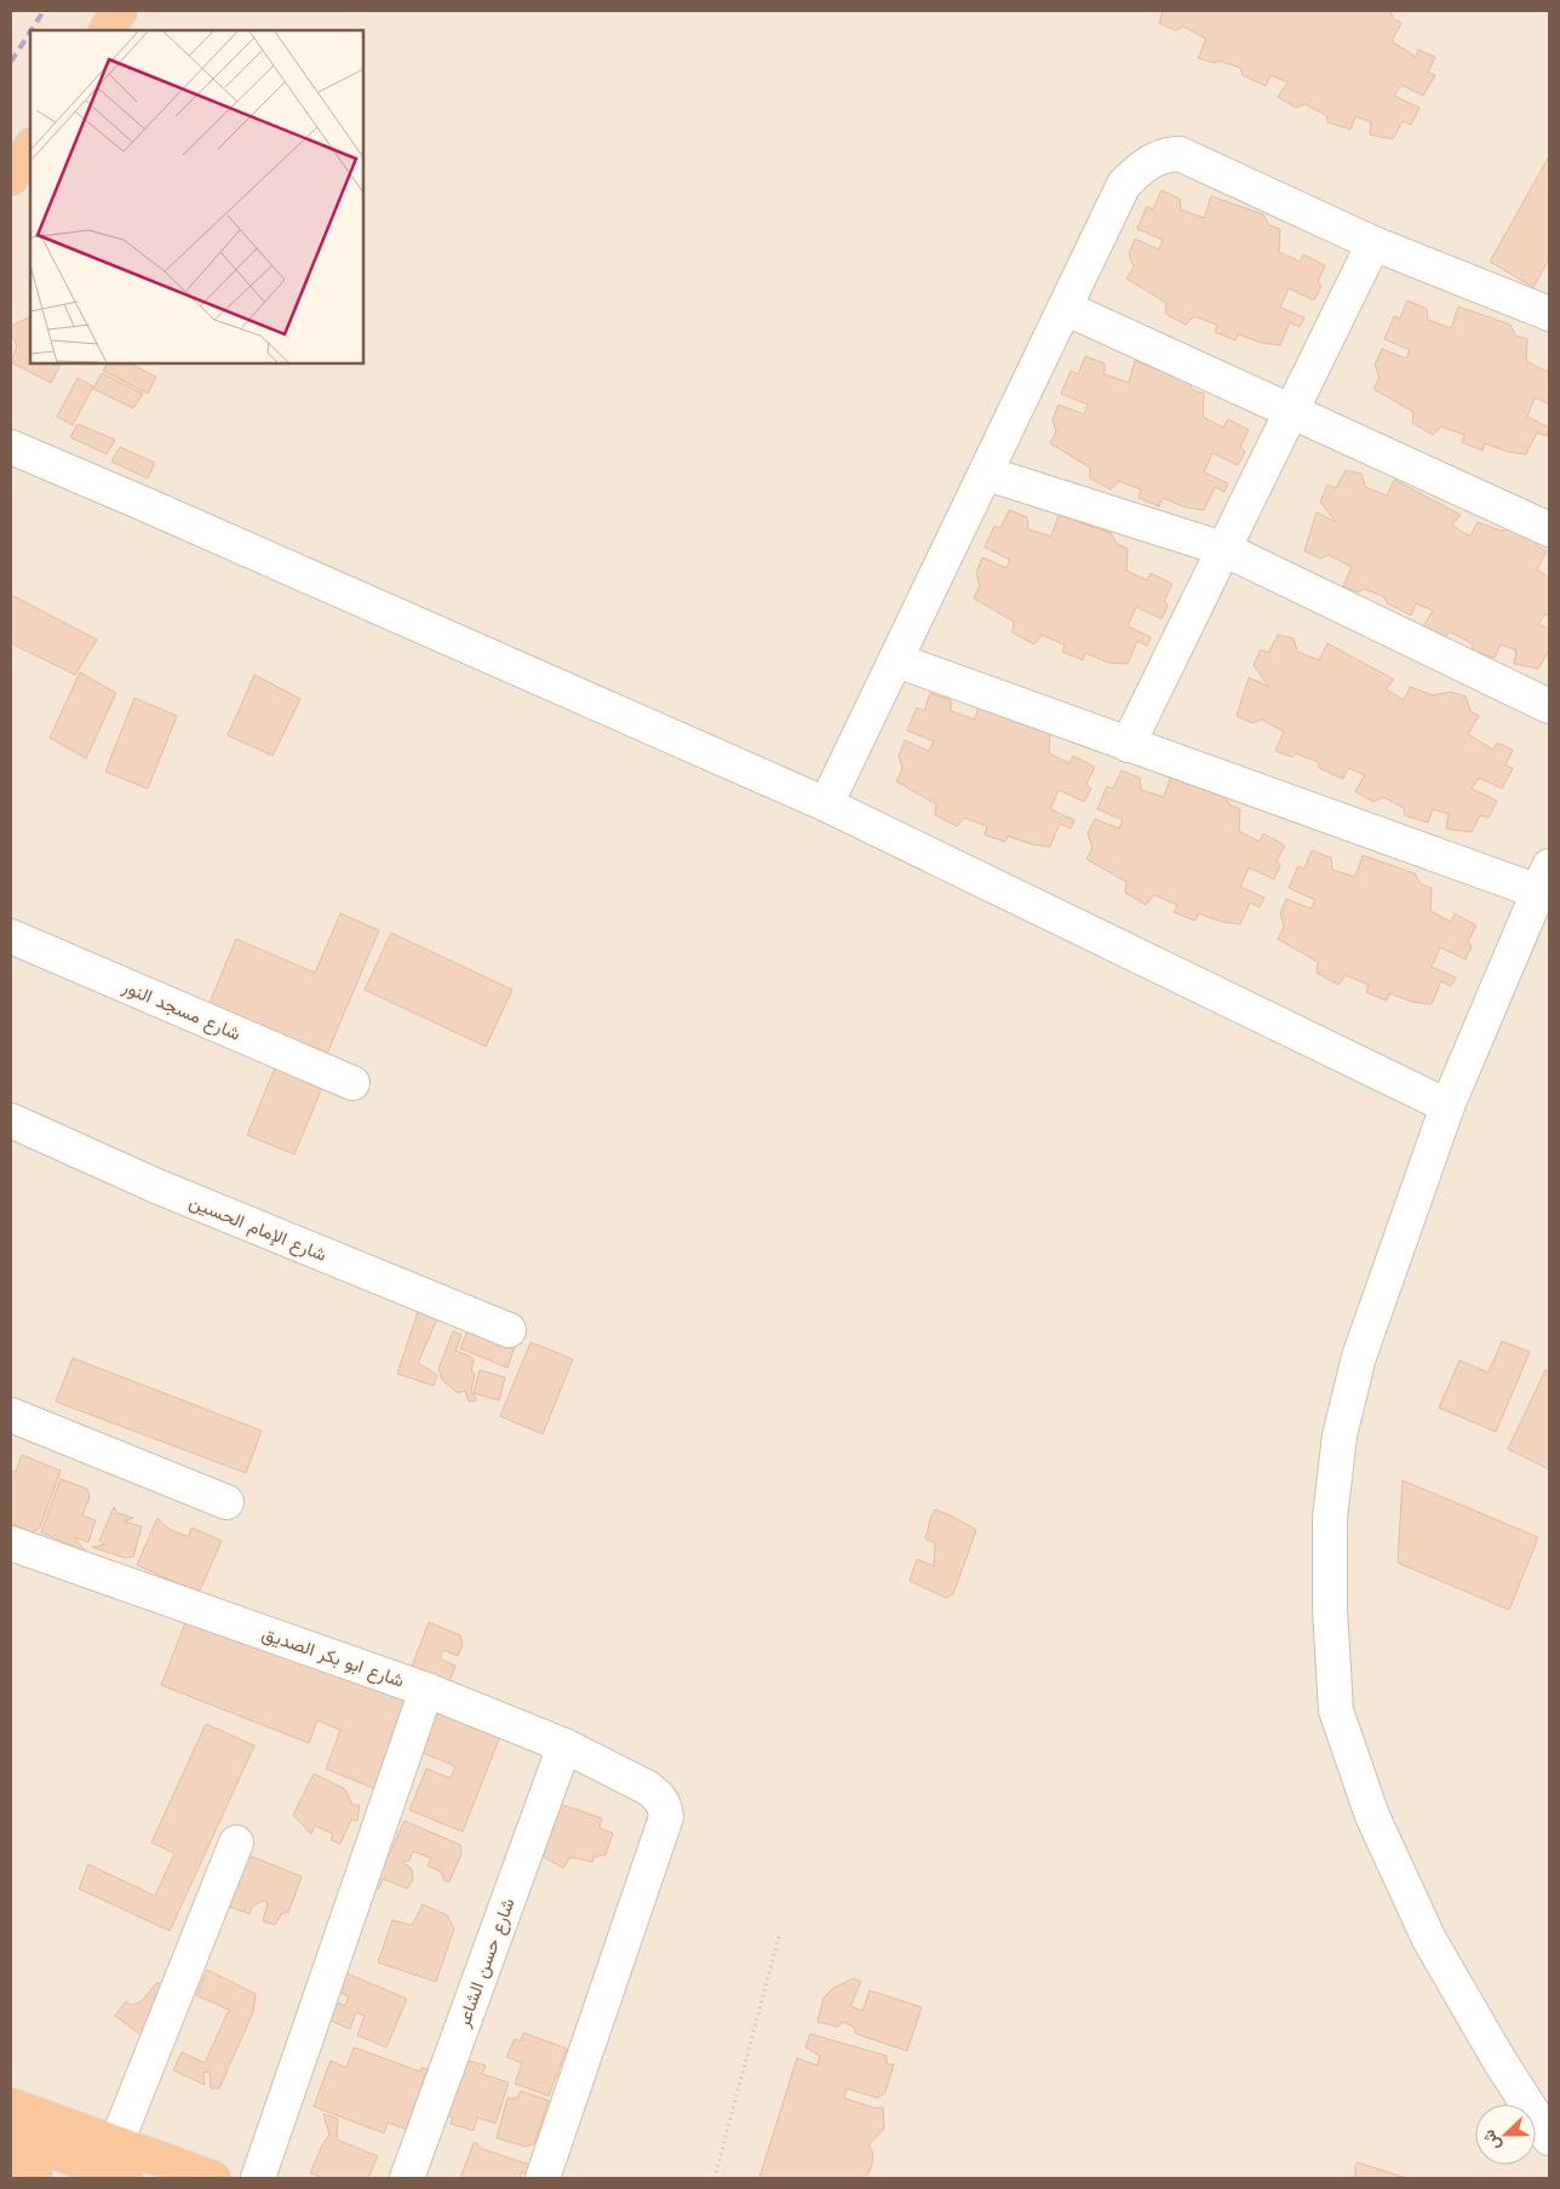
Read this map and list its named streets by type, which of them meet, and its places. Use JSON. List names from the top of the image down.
{
  "streets": {
    "street": [
      "شارع مسجد النور",
      "شارع الإمام الحسين",
      "شارع ابو بكر الصديق",
      "شارع حسن الشاعر"
    ]
  },
  "crossings": [
    ["شارع ابو بكر الصديق", "شارع حسن الشاعر"]
  ],
  "north": "left"
}
